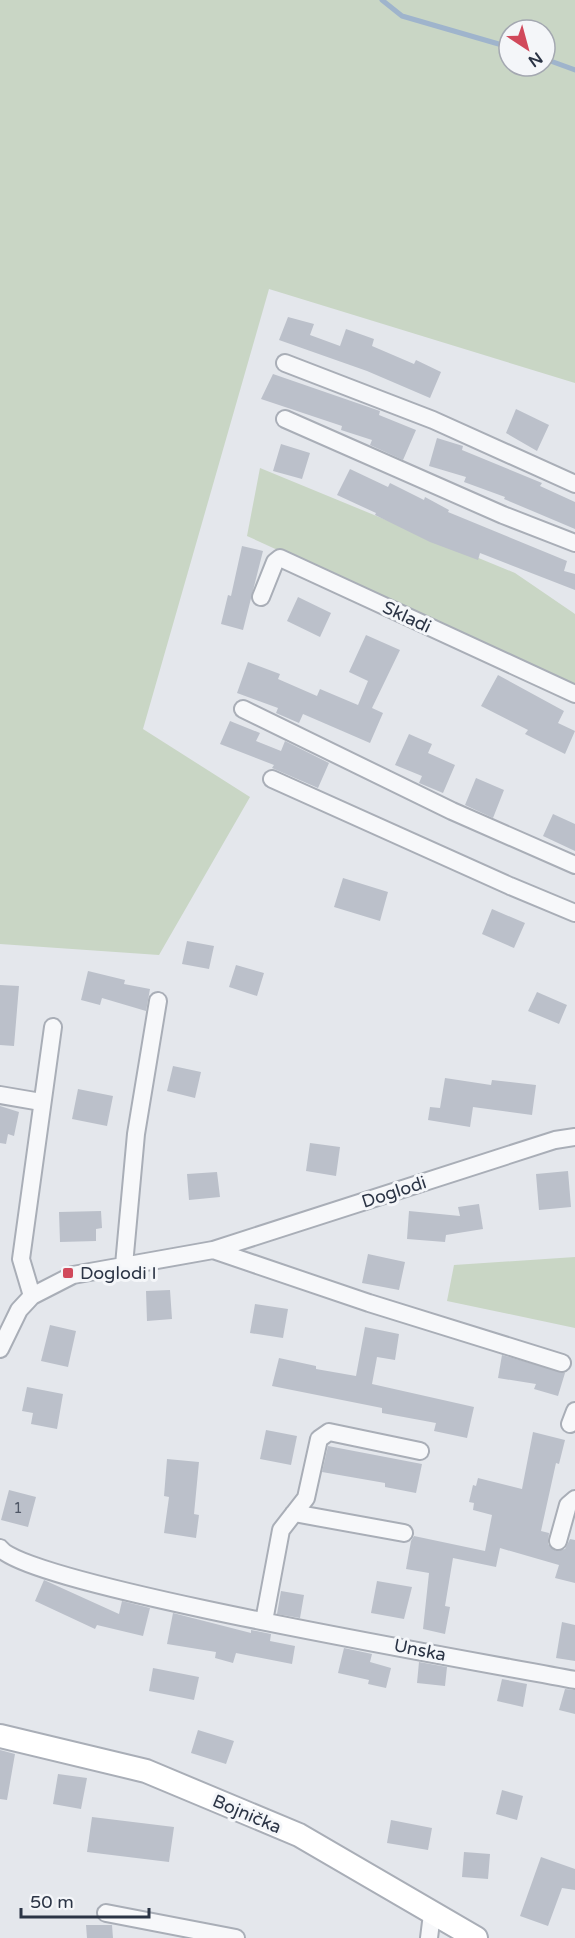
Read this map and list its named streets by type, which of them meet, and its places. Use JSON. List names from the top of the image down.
{
  "streets": {
    "main road": ["Bojnička"],
    "street": ["Skladi", "Doglodi", "Unska"]
  },
  "places": {
    "transit": ["Doglodi I"]
  },
  "house_numbers": ["1"],
  "scale_bar": "50 m",
  "north": "bottom right"
}
